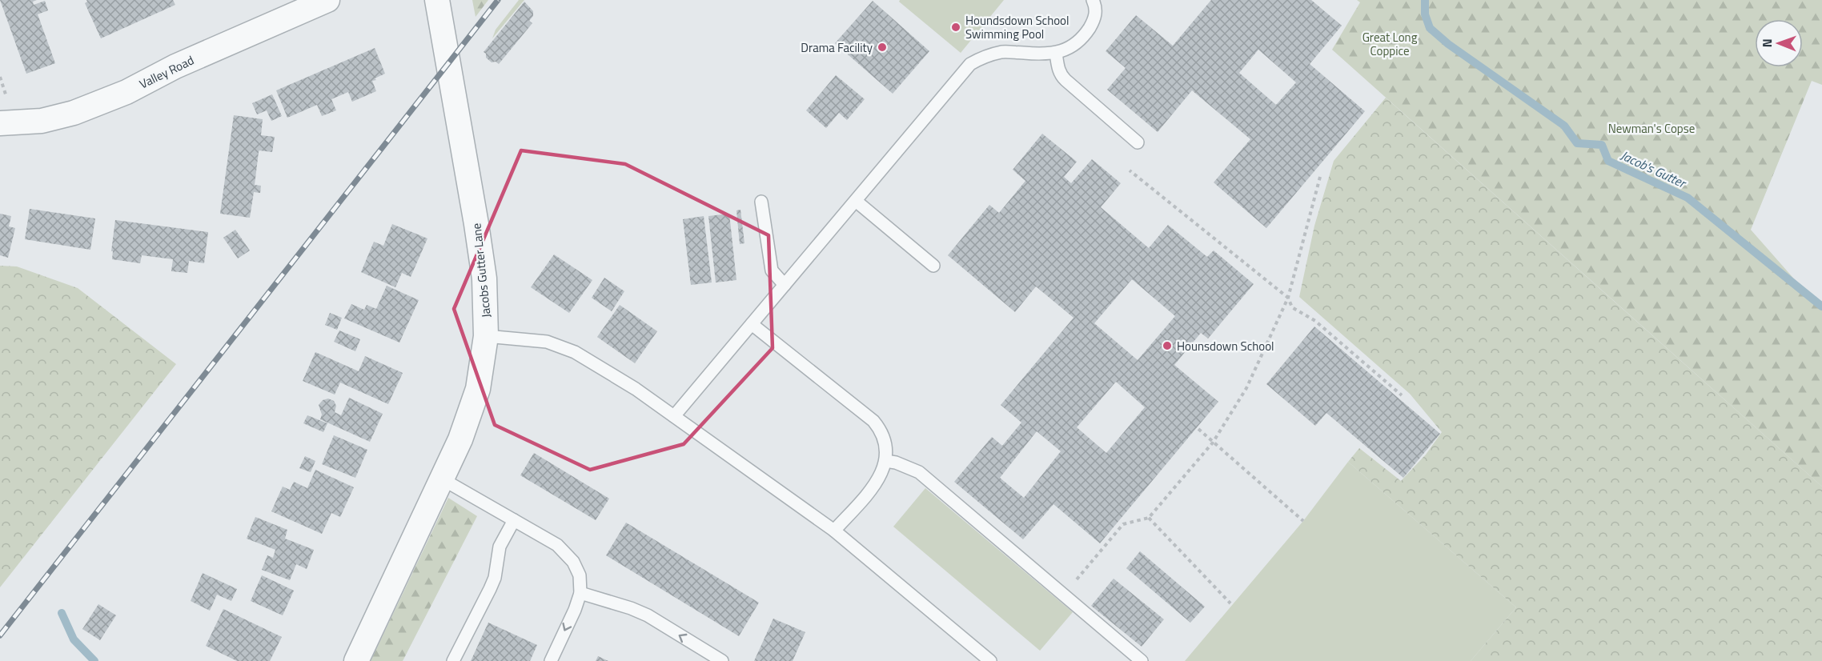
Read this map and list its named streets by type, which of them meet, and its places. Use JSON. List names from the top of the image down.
{
  "streets": {
    "street": ["Valley Road", "Jacobs Gutter Lane"]
  },
  "water": ["Jacob's Gutter"],
  "parks": ["Great Long Coppice", "Newman's Copse"],
  "places": ["Houndsdown School Swimming Pool", "Drama Facility", "Hounsdown School"],
  "north": "left"
}
